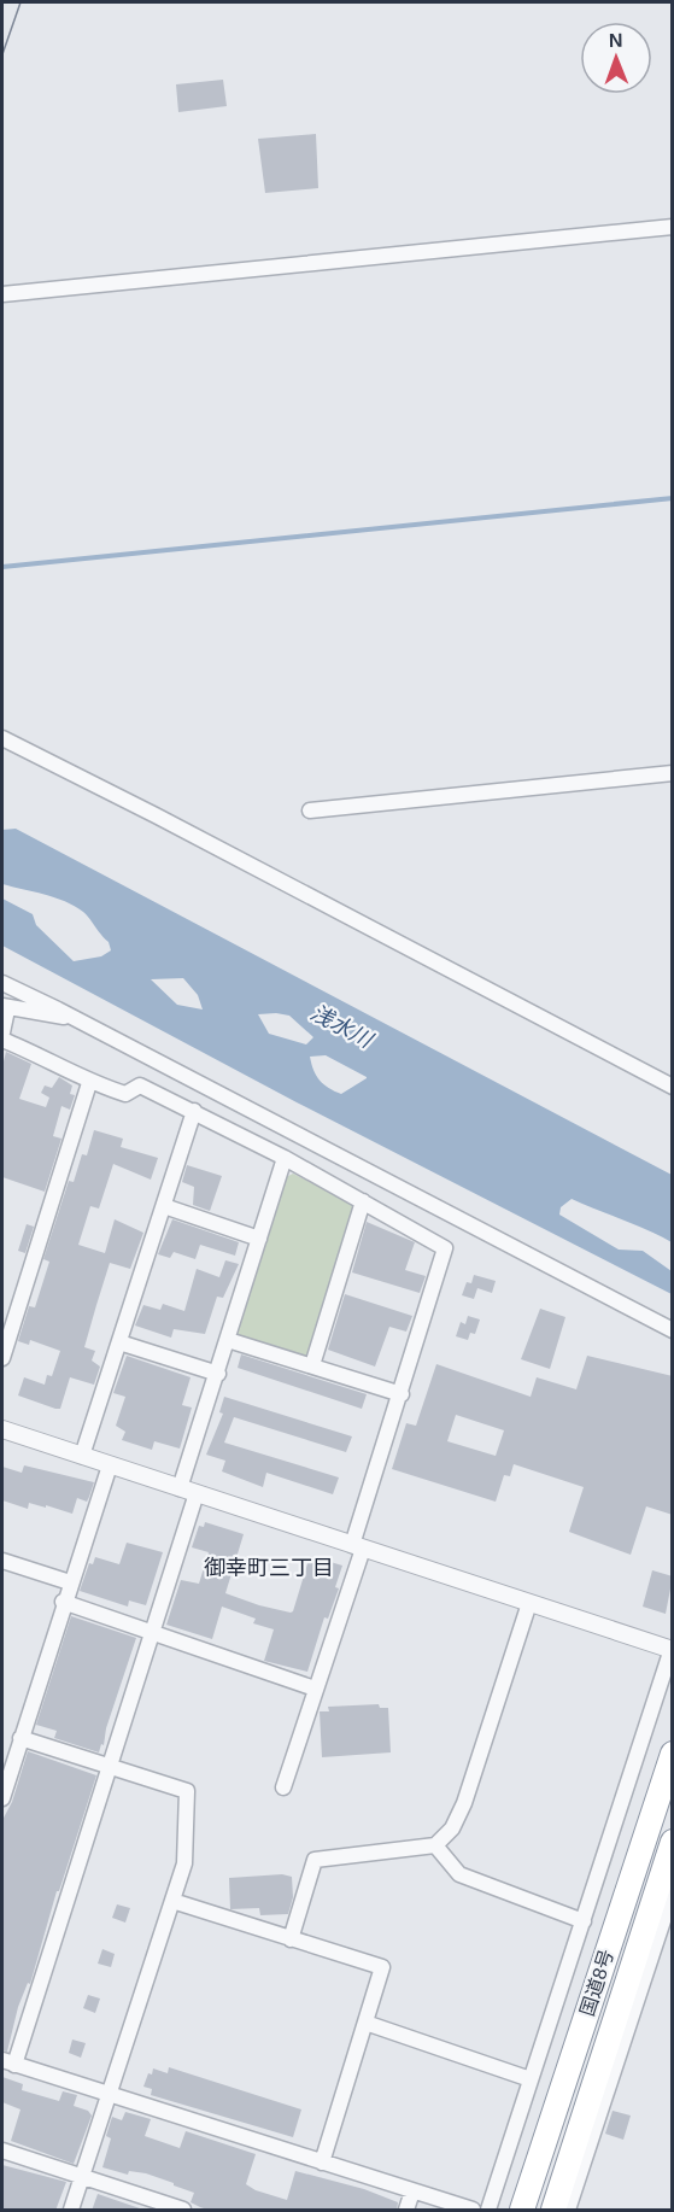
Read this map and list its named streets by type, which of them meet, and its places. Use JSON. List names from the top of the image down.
{
  "streets": {
    "highway": ["国道8号"]
  },
  "districts": ["御幸町三丁目"],
  "water": ["浅水川"],
  "north": "top"
}
